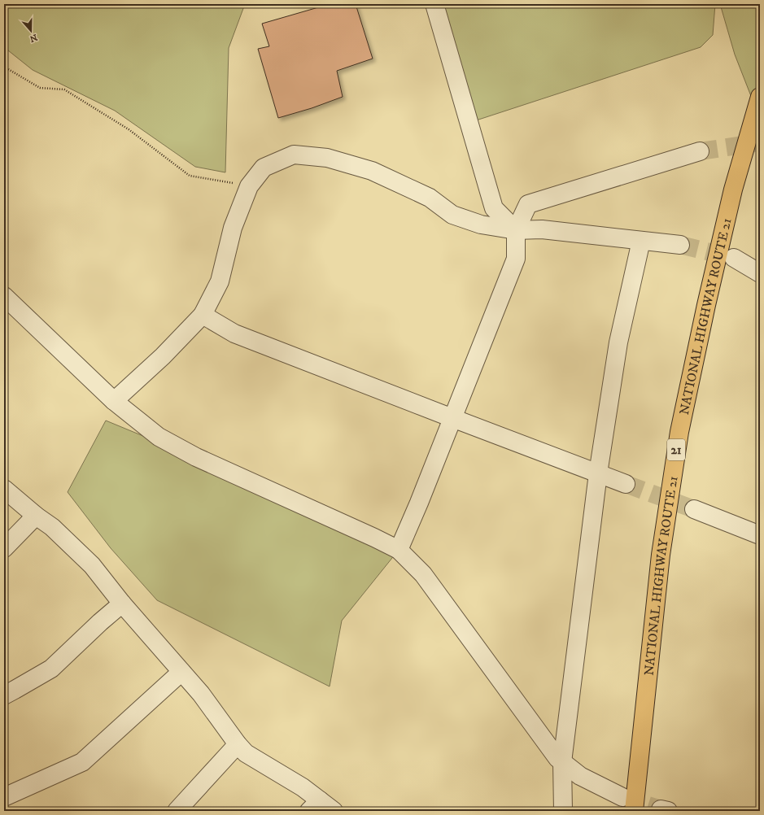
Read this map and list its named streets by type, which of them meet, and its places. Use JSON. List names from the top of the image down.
{
  "streets": {
    "highway": ["NATIONAL HIGHWAY ROUTE 21", "21"]
  },
  "north": "bottom"
}
